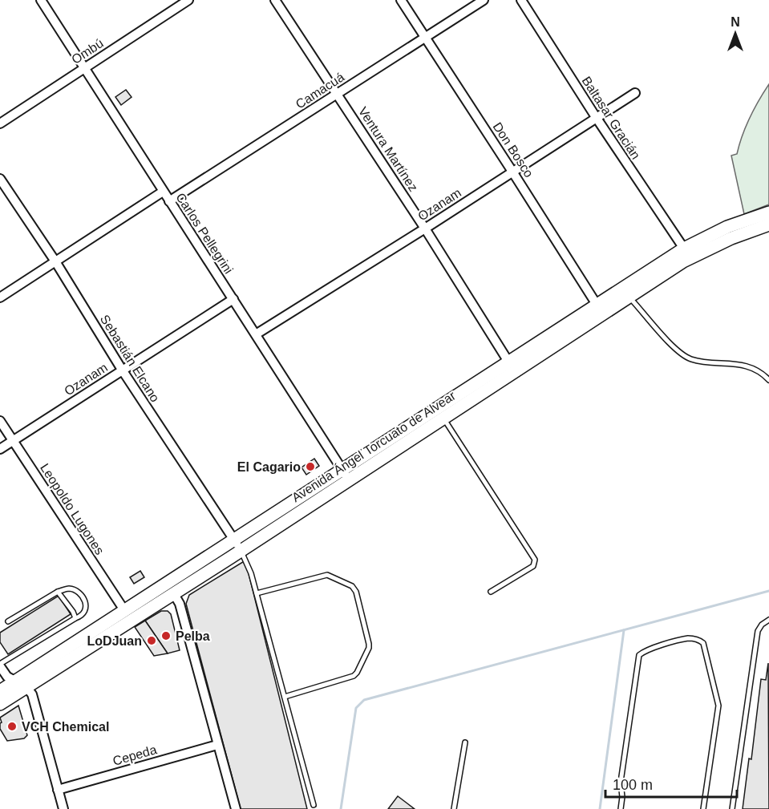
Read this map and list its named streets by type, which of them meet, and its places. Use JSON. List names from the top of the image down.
{
  "streets": {
    "main road": ["Avenida Ángel Torcuato de Alvear"],
    "street": [
      "Ombú",
      "Camacuá",
      "Baltasar Gracián",
      "Ventura Martínez",
      "Don Bosco",
      "Ozanam",
      "Carlos Pellegrini",
      "Sebastián Elcano",
      "Leopoldo Lugones",
      "Cepeda"
    ]
  },
  "crossings": [
    ["Ombú", "Carlos Pellegrini"],
    ["Camacuá", "Ventura Martínez"],
    ["Camacuá", "Don Bosco"],
    ["Camacuá", "Carlos Pellegrini"],
    ["Baltasar Gracián", "Ozanam"],
    ["Baltasar Gracián", "Avenida Ángel Torcuato de Alvear"],
    ["Ventura Martínez", "Ozanam"],
    ["Ventura Martínez", "Avenida Ángel Torcuato de Alvear"],
    ["Don Bosco", "Ozanam"],
    ["Don Bosco", "Avenida Ángel Torcuato de Alvear"],
    ["Ozanam", "Carlos Pellegrini"],
    ["Ozanam", "Sebastián Elcano"],
    ["Ozanam", "Leopoldo Lugones"],
    ["Carlos Pellegrini", "Avenida Ángel Torcuato de Alvear"],
    ["Sebastián Elcano", "Avenida Ángel Torcuato de Alvear"],
    ["Avenida Ángel Torcuato de Alvear", "Leopoldo Lugones"]
  ],
  "places": [
    "El Cagario",
    "Pelba",
    "LoDJuan",
    "VCH Chemical"
  ],
  "scale_bar": "100 m",
  "north": "top"
}
